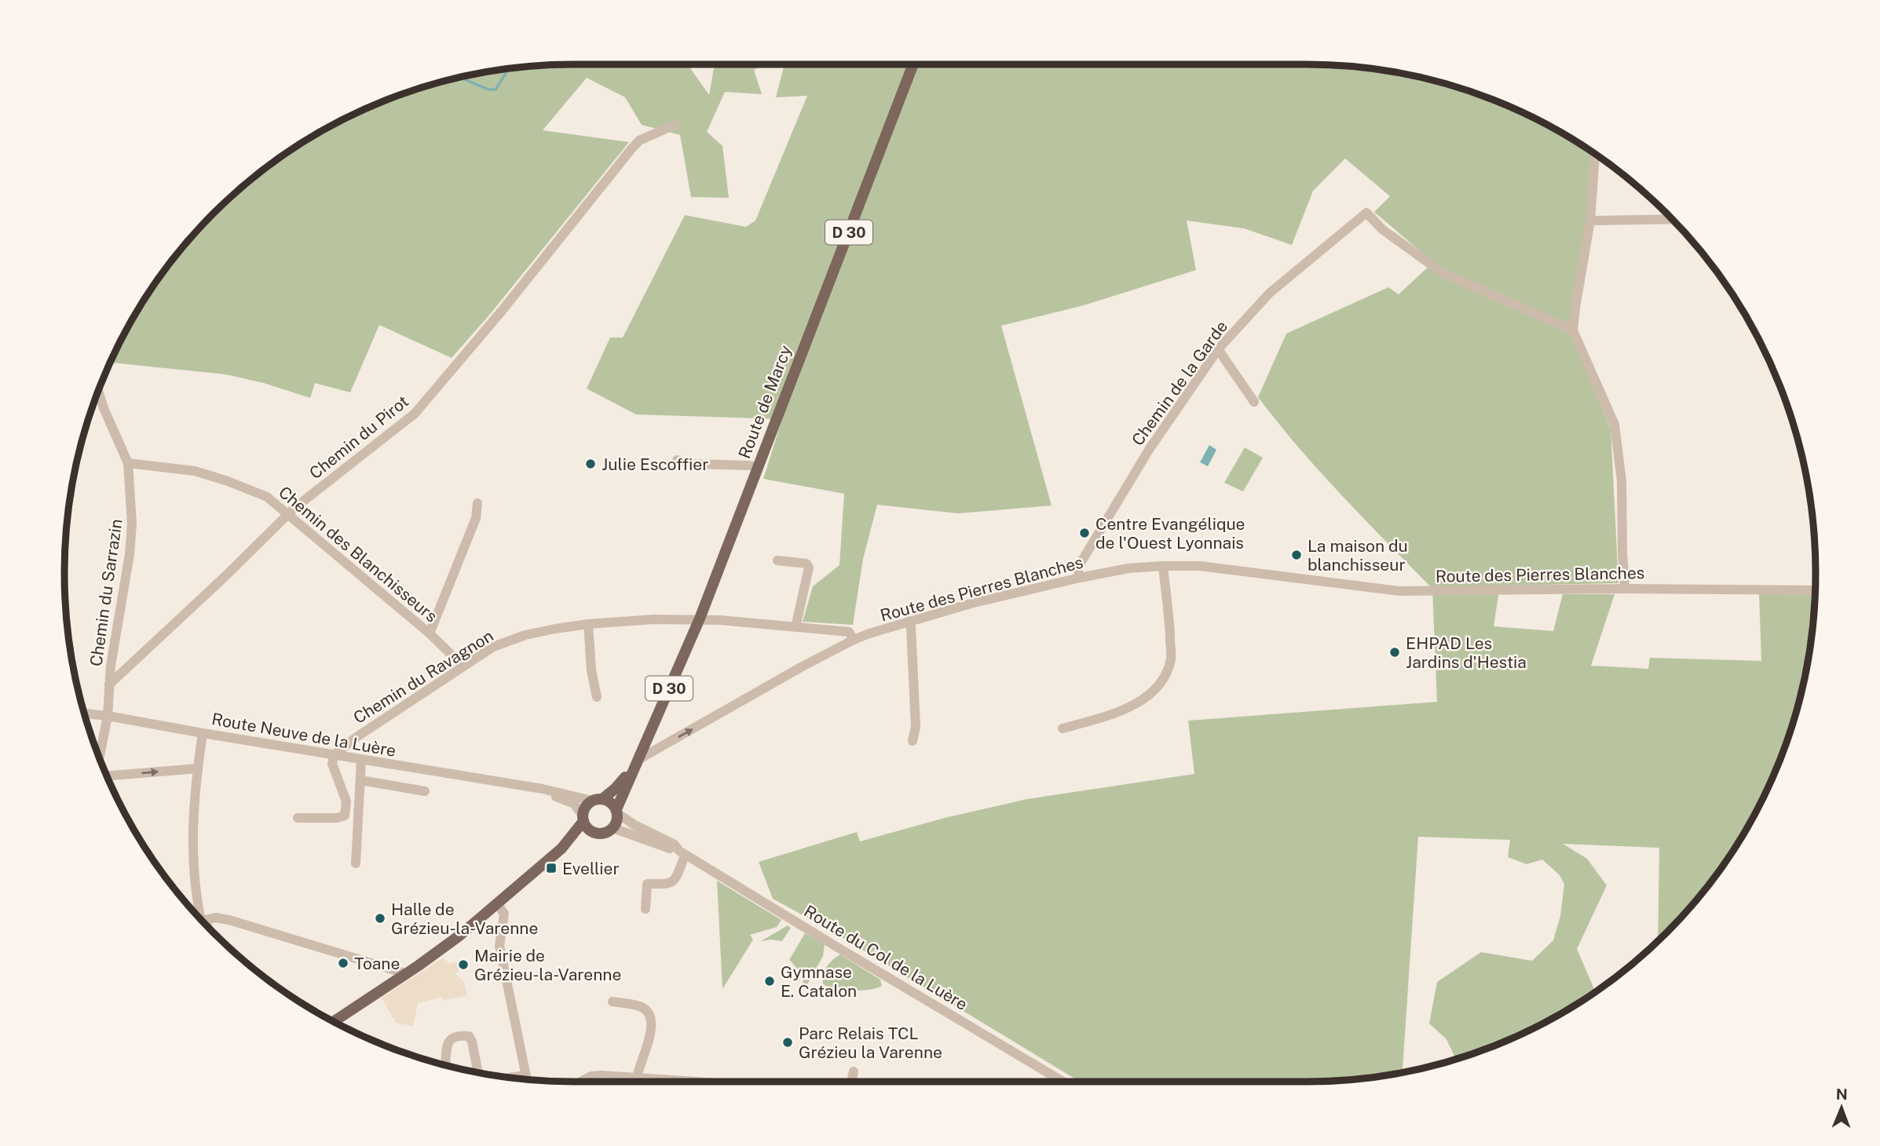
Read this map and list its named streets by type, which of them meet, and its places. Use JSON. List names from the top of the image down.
{
  "streets": {
    "main road": ["D 30", "Route de Marcy"],
    "street": [
      "Chemin de la Garde",
      "Chemin du Pirot",
      "Chemin des Blanchisseurs",
      "Route des Pierres Blanches",
      "Chemin du Sarrazin",
      "Chemin du Ravagnon",
      "Route Neuve de la Luère",
      "Route du Col de la Luère"
    ]
  },
  "crossings": [
    ["Chemin de la Garde", "Route des Pierres Blanches"],
    ["Route de Marcy", "Route des Pierres Blanches"],
    ["Route de Marcy", "Chemin du Ravagnon"],
    ["Route de Marcy", "Route Neuve de la Luère"],
    ["Route de Marcy", "Route du Col de la Luère"],
    ["Chemin du Pirot", "Chemin des Blanchisseurs"],
    ["Chemin du Pirot", "Chemin du Sarrazin"],
    ["Chemin des Blanchisseurs", "Chemin du Sarrazin"],
    ["Chemin des Blanchisseurs", "Chemin du Ravagnon"],
    ["Route des Pierres Blanches", "Chemin du Ravagnon"],
    ["Chemin du Sarrazin", "Route Neuve de la Luère"],
    ["Chemin du Ravagnon", "Route Neuve de la Luère"],
    ["Route Neuve de la Luère", "Route du Col de la Luère"]
  ],
  "places": {
    "other": [
      "Julie Escoffier",
      "Centre Evangélique de l'Ouest Lyonnais",
      "La maison du blanchisseur",
      "EHPAD Les Jardins d'Hestia",
      "Halle de Grézieu-la-Varenne",
      "Toane",
      "Mairie de Grézieu-la-Varenne",
      "Gymnase E. Catalon",
      "Parc Relais TCL Grézieu la Varenne"
    ],
    "transit": ["Evellier"]
  },
  "north": "top"
}
